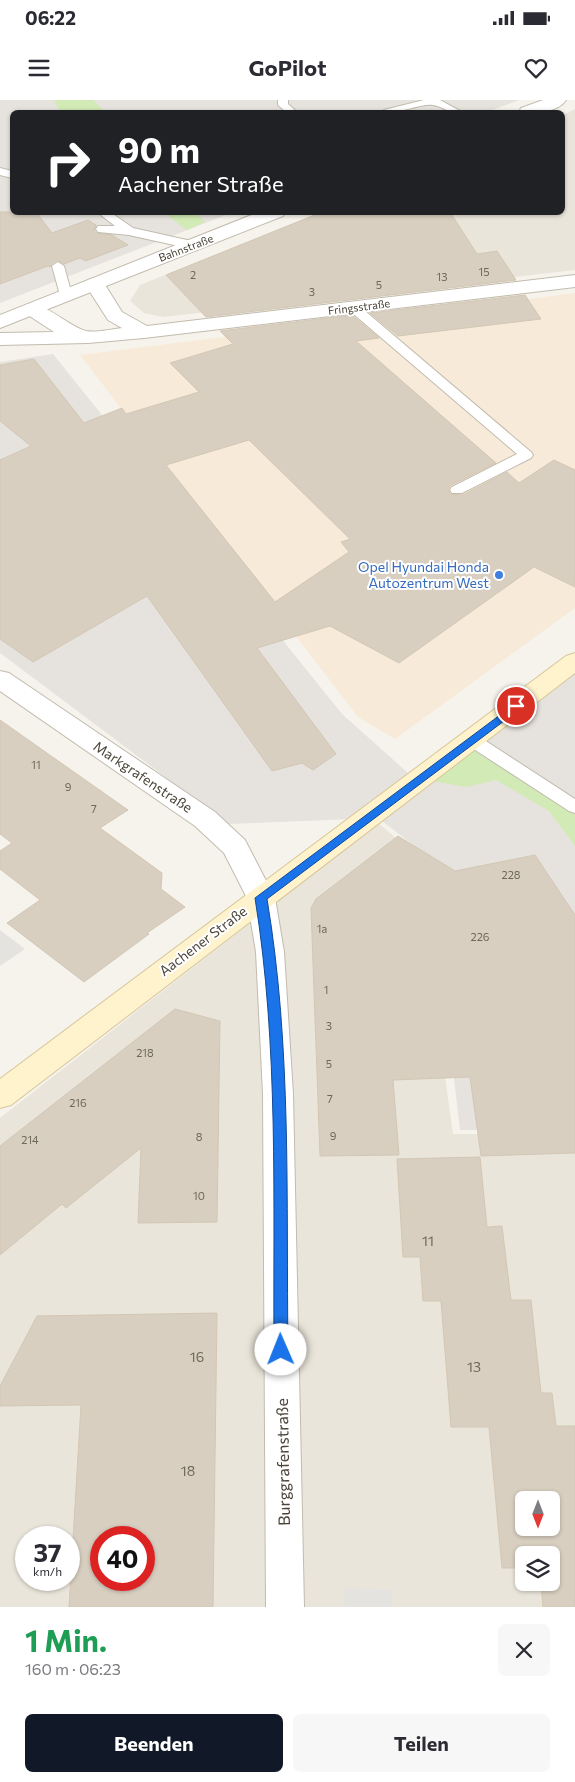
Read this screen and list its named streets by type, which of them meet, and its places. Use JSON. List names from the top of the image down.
{
  "streets": {
    "main road": ["Aachener Straße"],
    "street": [
      "Bahnstraße",
      "Fringsstraße",
      "Markgrafenstraße",
      "Burggrafenstraße"
    ]
  },
  "crossings": [
    ["Bahnstraße", "Fringsstraße"],
    ["Markgrafenstraße", "Aachener Straße"],
    ["Markgrafenstraße", "Burggrafenstraße"],
    ["Aachener Straße", "Burggrafenstraße"]
  ],
  "places": ["Opel Hyundai Honda Autozentrum West"],
  "house_numbers": [
    "15",
    "2",
    "13",
    "5",
    "3",
    "11",
    "9",
    "7",
    "228",
    "1a",
    "226",
    "1",
    "3",
    "218",
    "5",
    "7",
    "216",
    "9",
    "8",
    "214",
    "10",
    "11",
    "16",
    "13",
    "18"
  ],
  "north": "bottom",
  "page": {
    "status": "06:22",
    "header": "GoPilot",
    "turn": ["90 m", "Aachener Straße"],
    "speed": "37 km/h",
    "limit": "40",
    "heading": ["1 Min.", "160 m · 06:23"],
    "buttons": ["Beenden", "Teilen"]
  }
}
